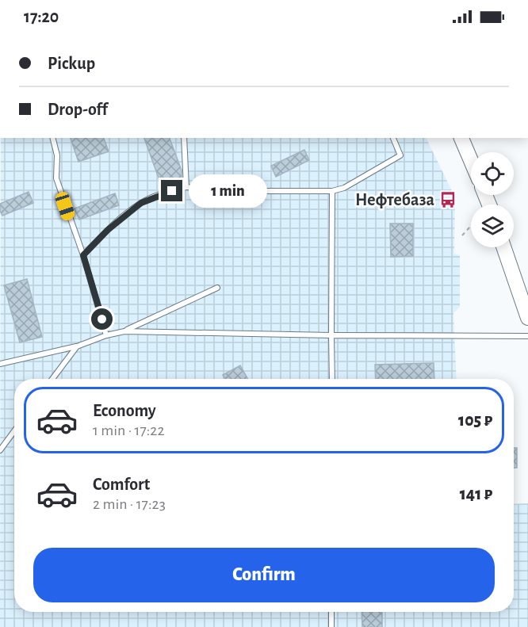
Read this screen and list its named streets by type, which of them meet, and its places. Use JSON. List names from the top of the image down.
{
  "places": {
    "bus stop": ["Нефтебаза"]
  },
  "page": {
    "status": "17:20",
    "banner": ["Pickup", "Drop-off"],
    "bubble": "1 min",
    "list": [
      {
        "name": "Economy",
        "note": "1 min · 17:22",
        "value": "105 ₽"
      },
      {
        "name": "Comfort",
        "note": "2 min · 17:23",
        "value": "141 ₽"
      }
    ],
    "buttons": "Confirm"
  }
}
